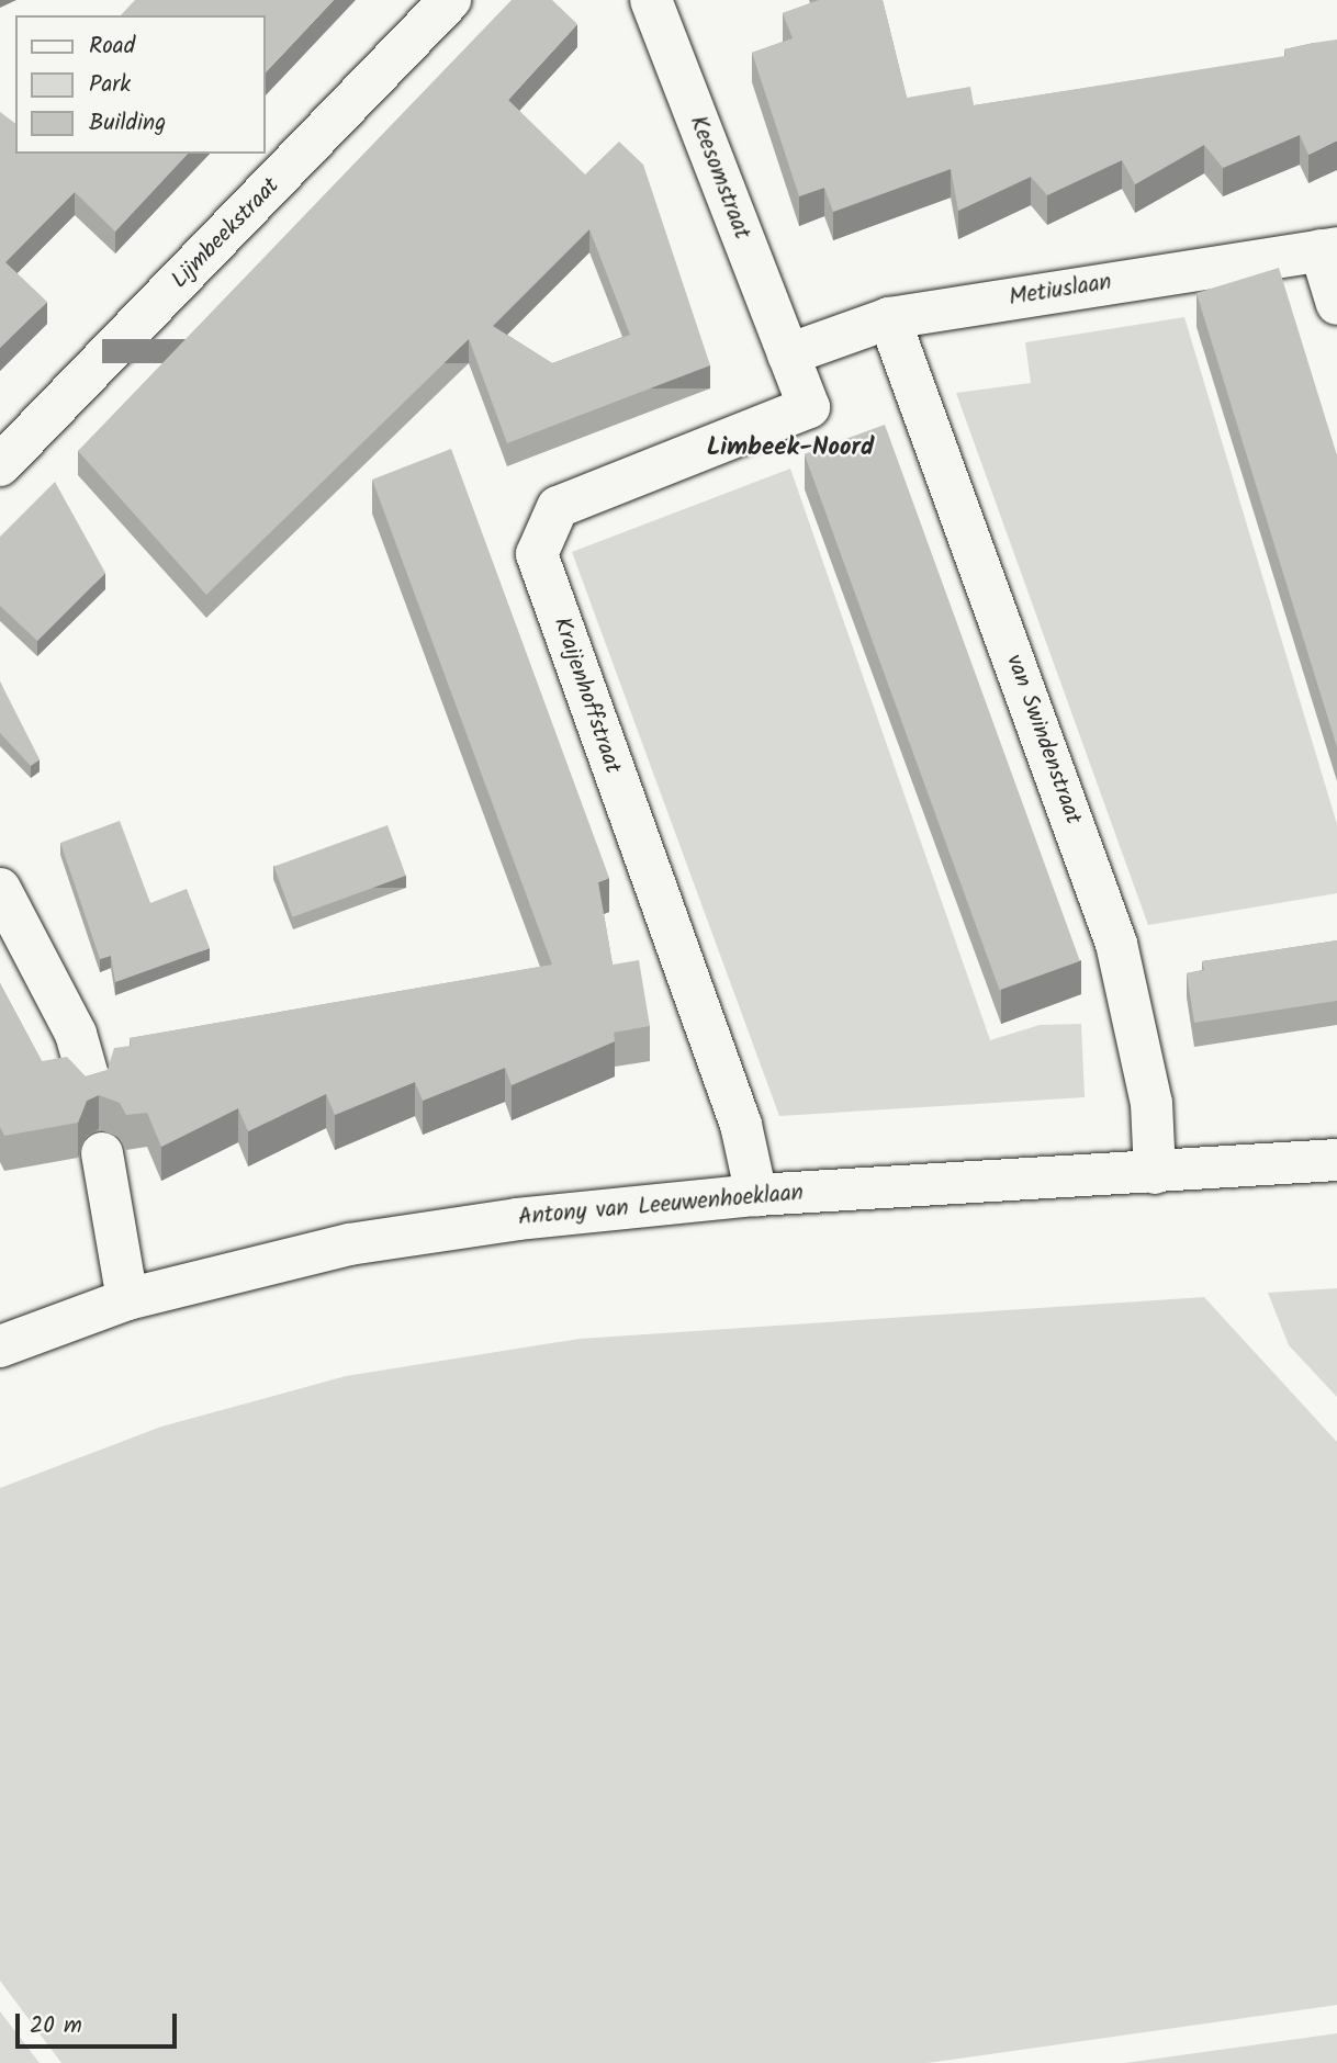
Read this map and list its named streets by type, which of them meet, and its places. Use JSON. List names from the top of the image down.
{
  "streets": {
    "street": [
      "Keesomstraat",
      "Lijmbeekstraat",
      "Metiuslaan",
      "Kraijenhoffstraat",
      "van Swindenstraat",
      "Antony van Leeuwenhoeklaan"
    ]
  },
  "crossings": [
    ["Keesomstraat", "Metiuslaan"],
    ["Keesomstraat", "Kraijenhoffstraat"],
    ["Metiuslaan", "Kraijenhoffstraat"],
    ["Metiuslaan", "van Swindenstraat"],
    ["Kraijenhoffstraat", "Antony van Leeuwenhoeklaan"],
    ["van Swindenstraat", "Antony van Leeuwenhoeklaan"]
  ],
  "districts": ["Limbeek-Noord"],
  "legend": ["Road", "Park", "Building"],
  "scale_bar": "20 m"
}
